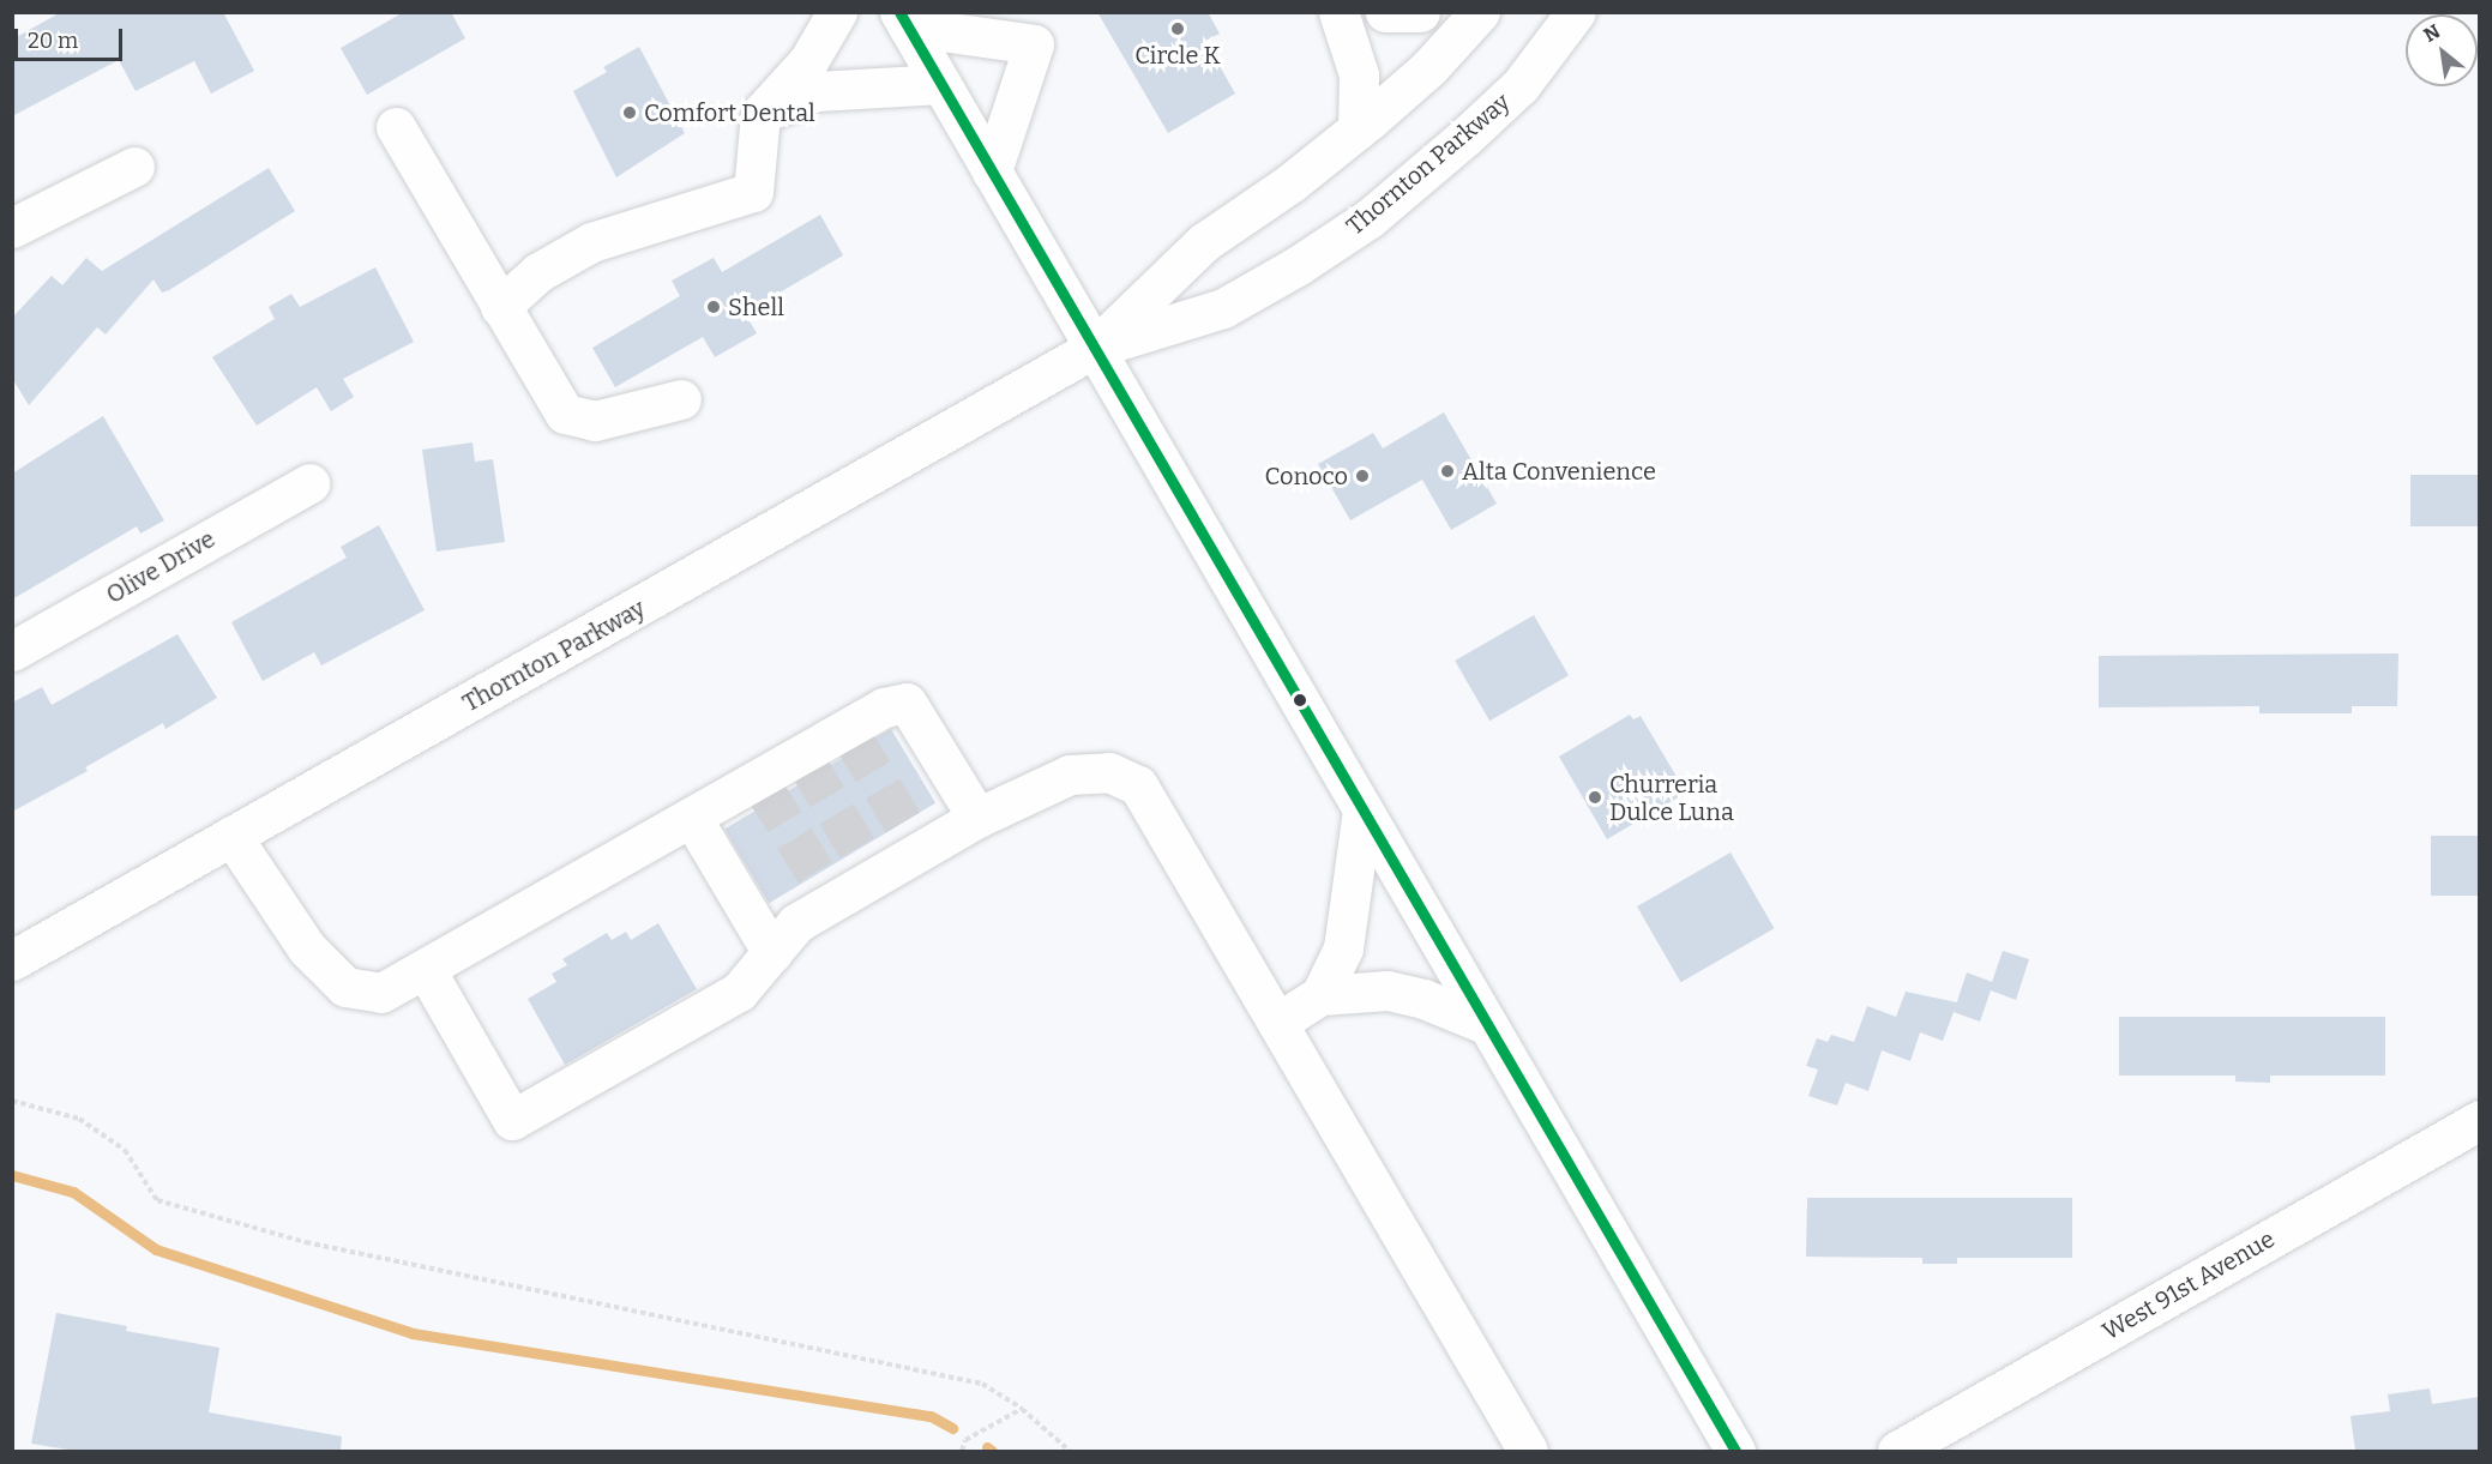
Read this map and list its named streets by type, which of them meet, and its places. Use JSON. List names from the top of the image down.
{
  "streets": {
    "main road": ["Thornton Parkway", "Olive Drive", "West 91st Avenue"]
  },
  "places": [
    "Circle K",
    "Comfort Dental",
    "Shell",
    "Alta Convenience",
    "Conoco",
    "Churreria Dulce Luna"
  ],
  "scale_bar": "20 m",
  "north": "top left"
}
